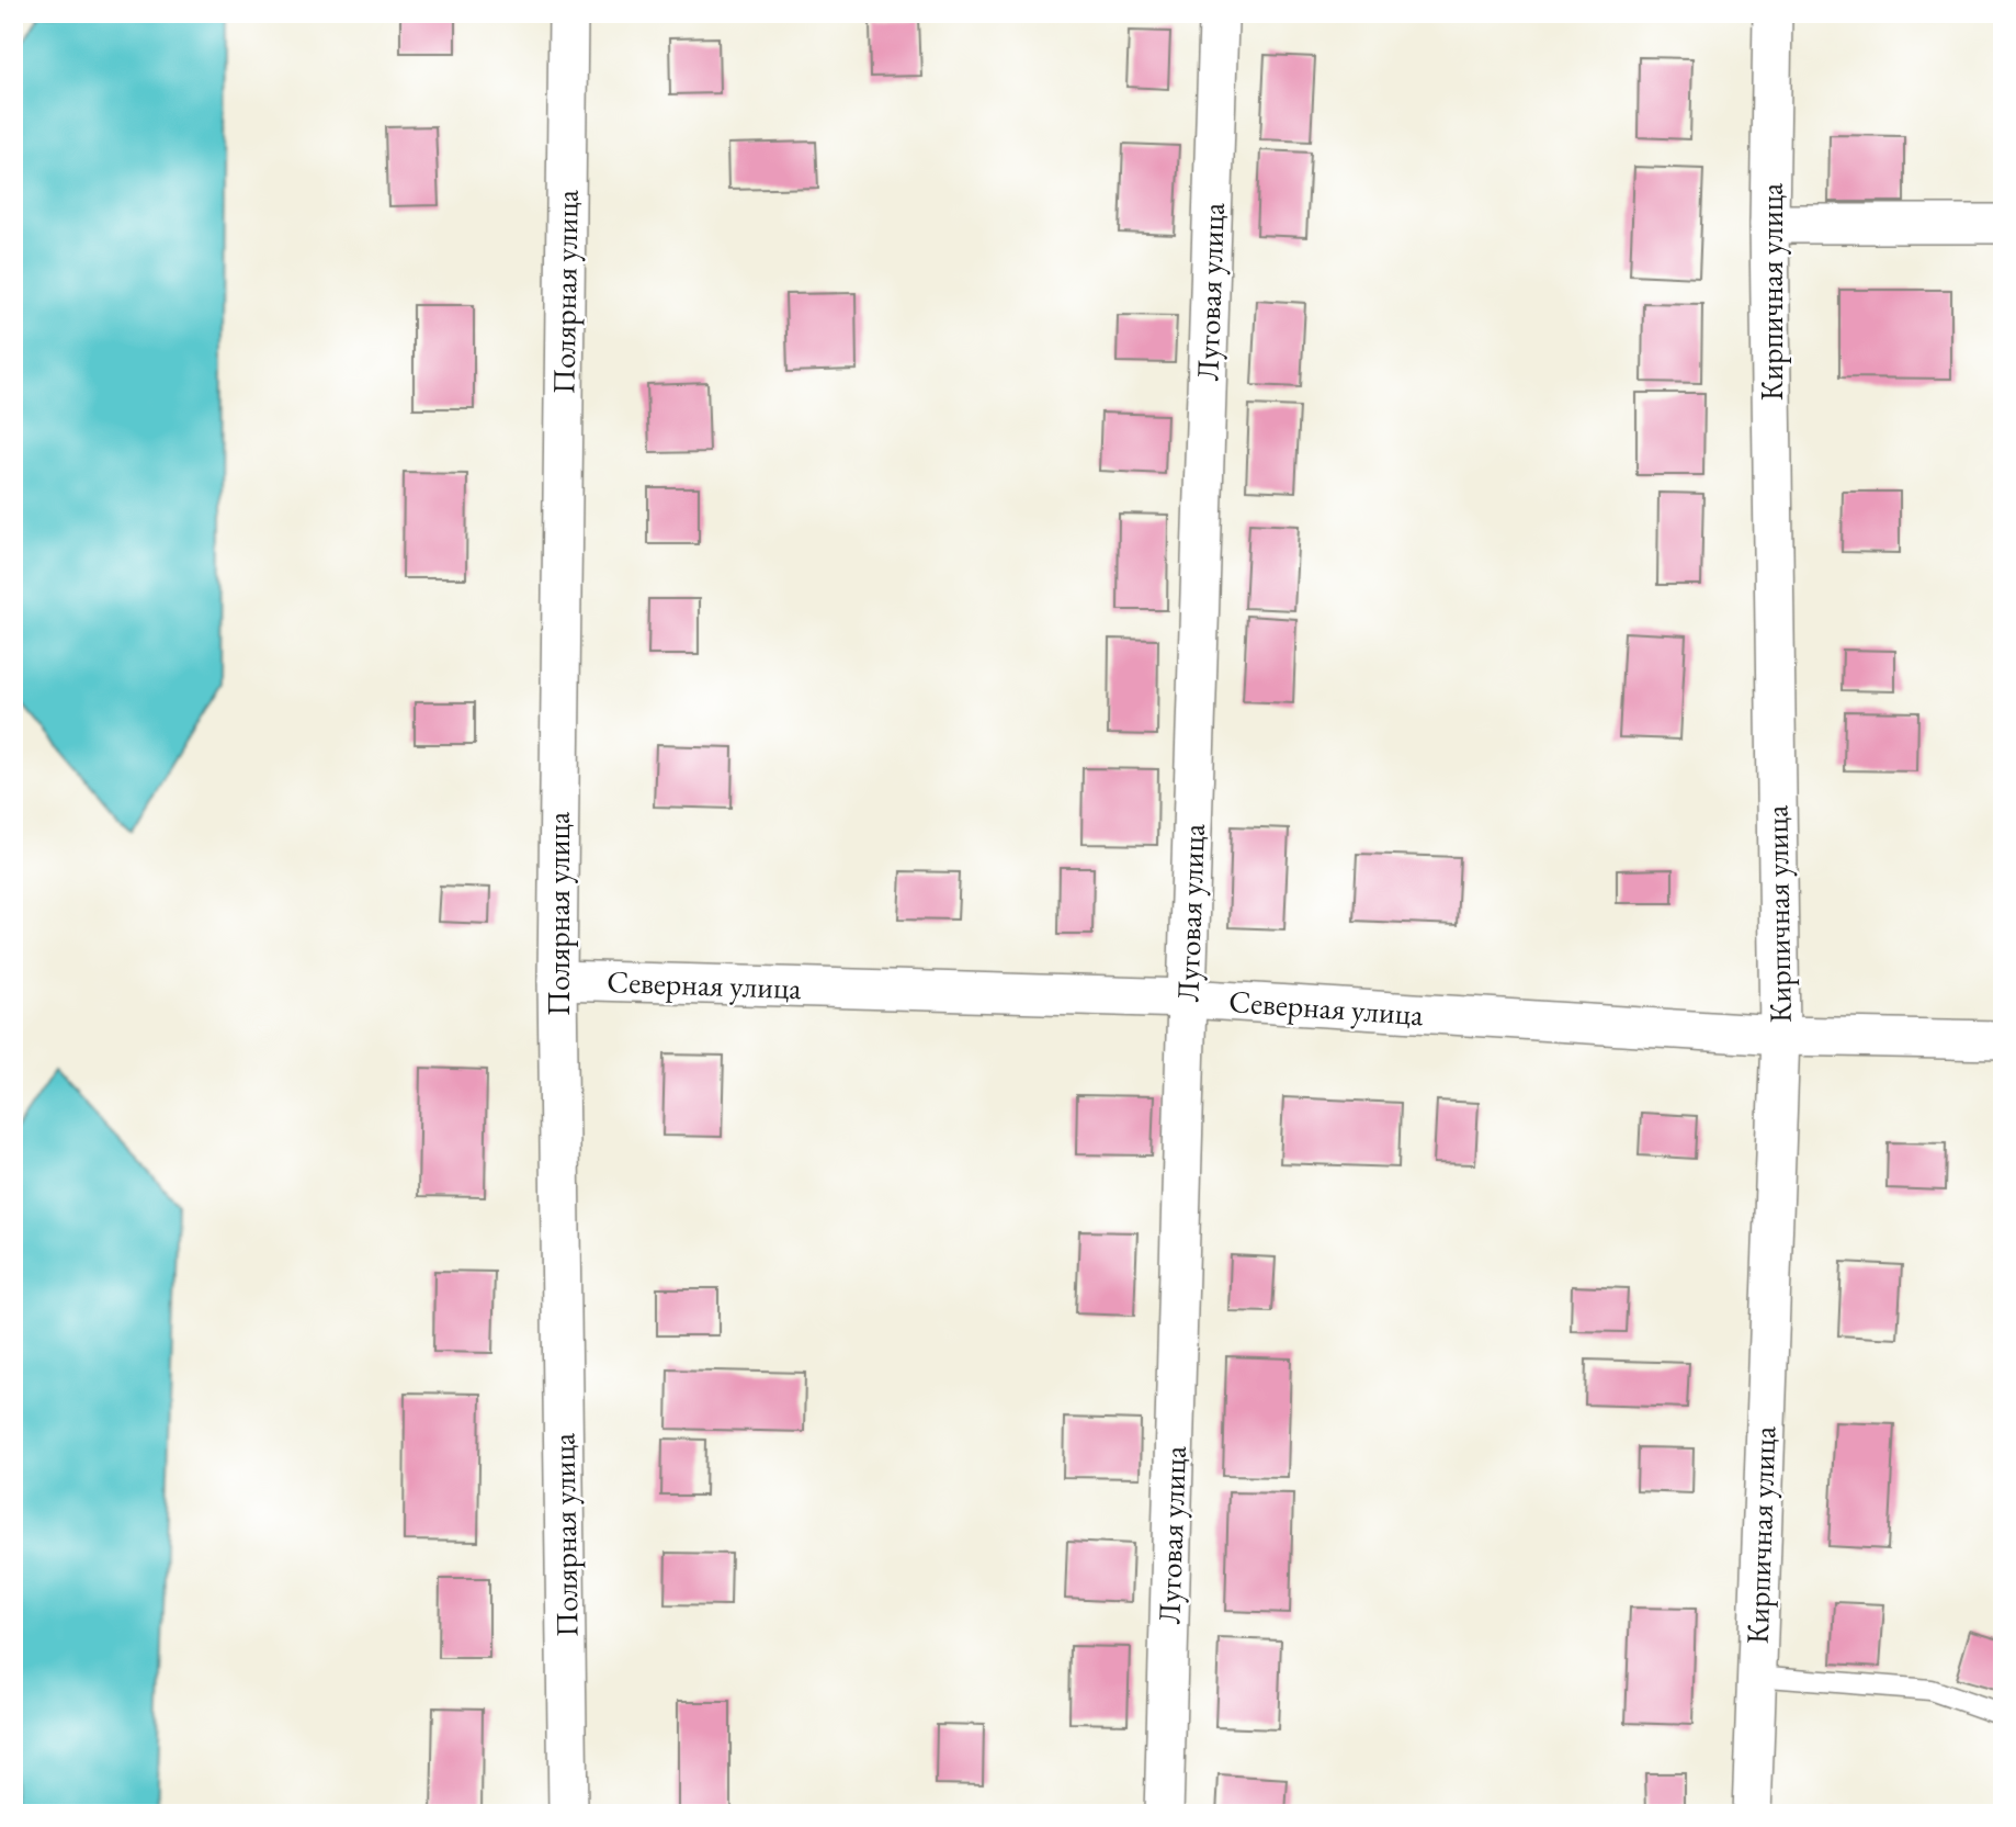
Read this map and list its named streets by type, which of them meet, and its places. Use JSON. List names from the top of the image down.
{
  "streets": {
    "street": [
      "Полярная улица",
      "Луговая улица",
      "Кирпичная улица",
      "Северная улица"
    ]
  },
  "crossings": [
    ["Полярная улица", "Северная улица"],
    ["Луговая улица", "Северная улица"],
    ["Кирпичная улица", "Северная улица"]
  ]
}
